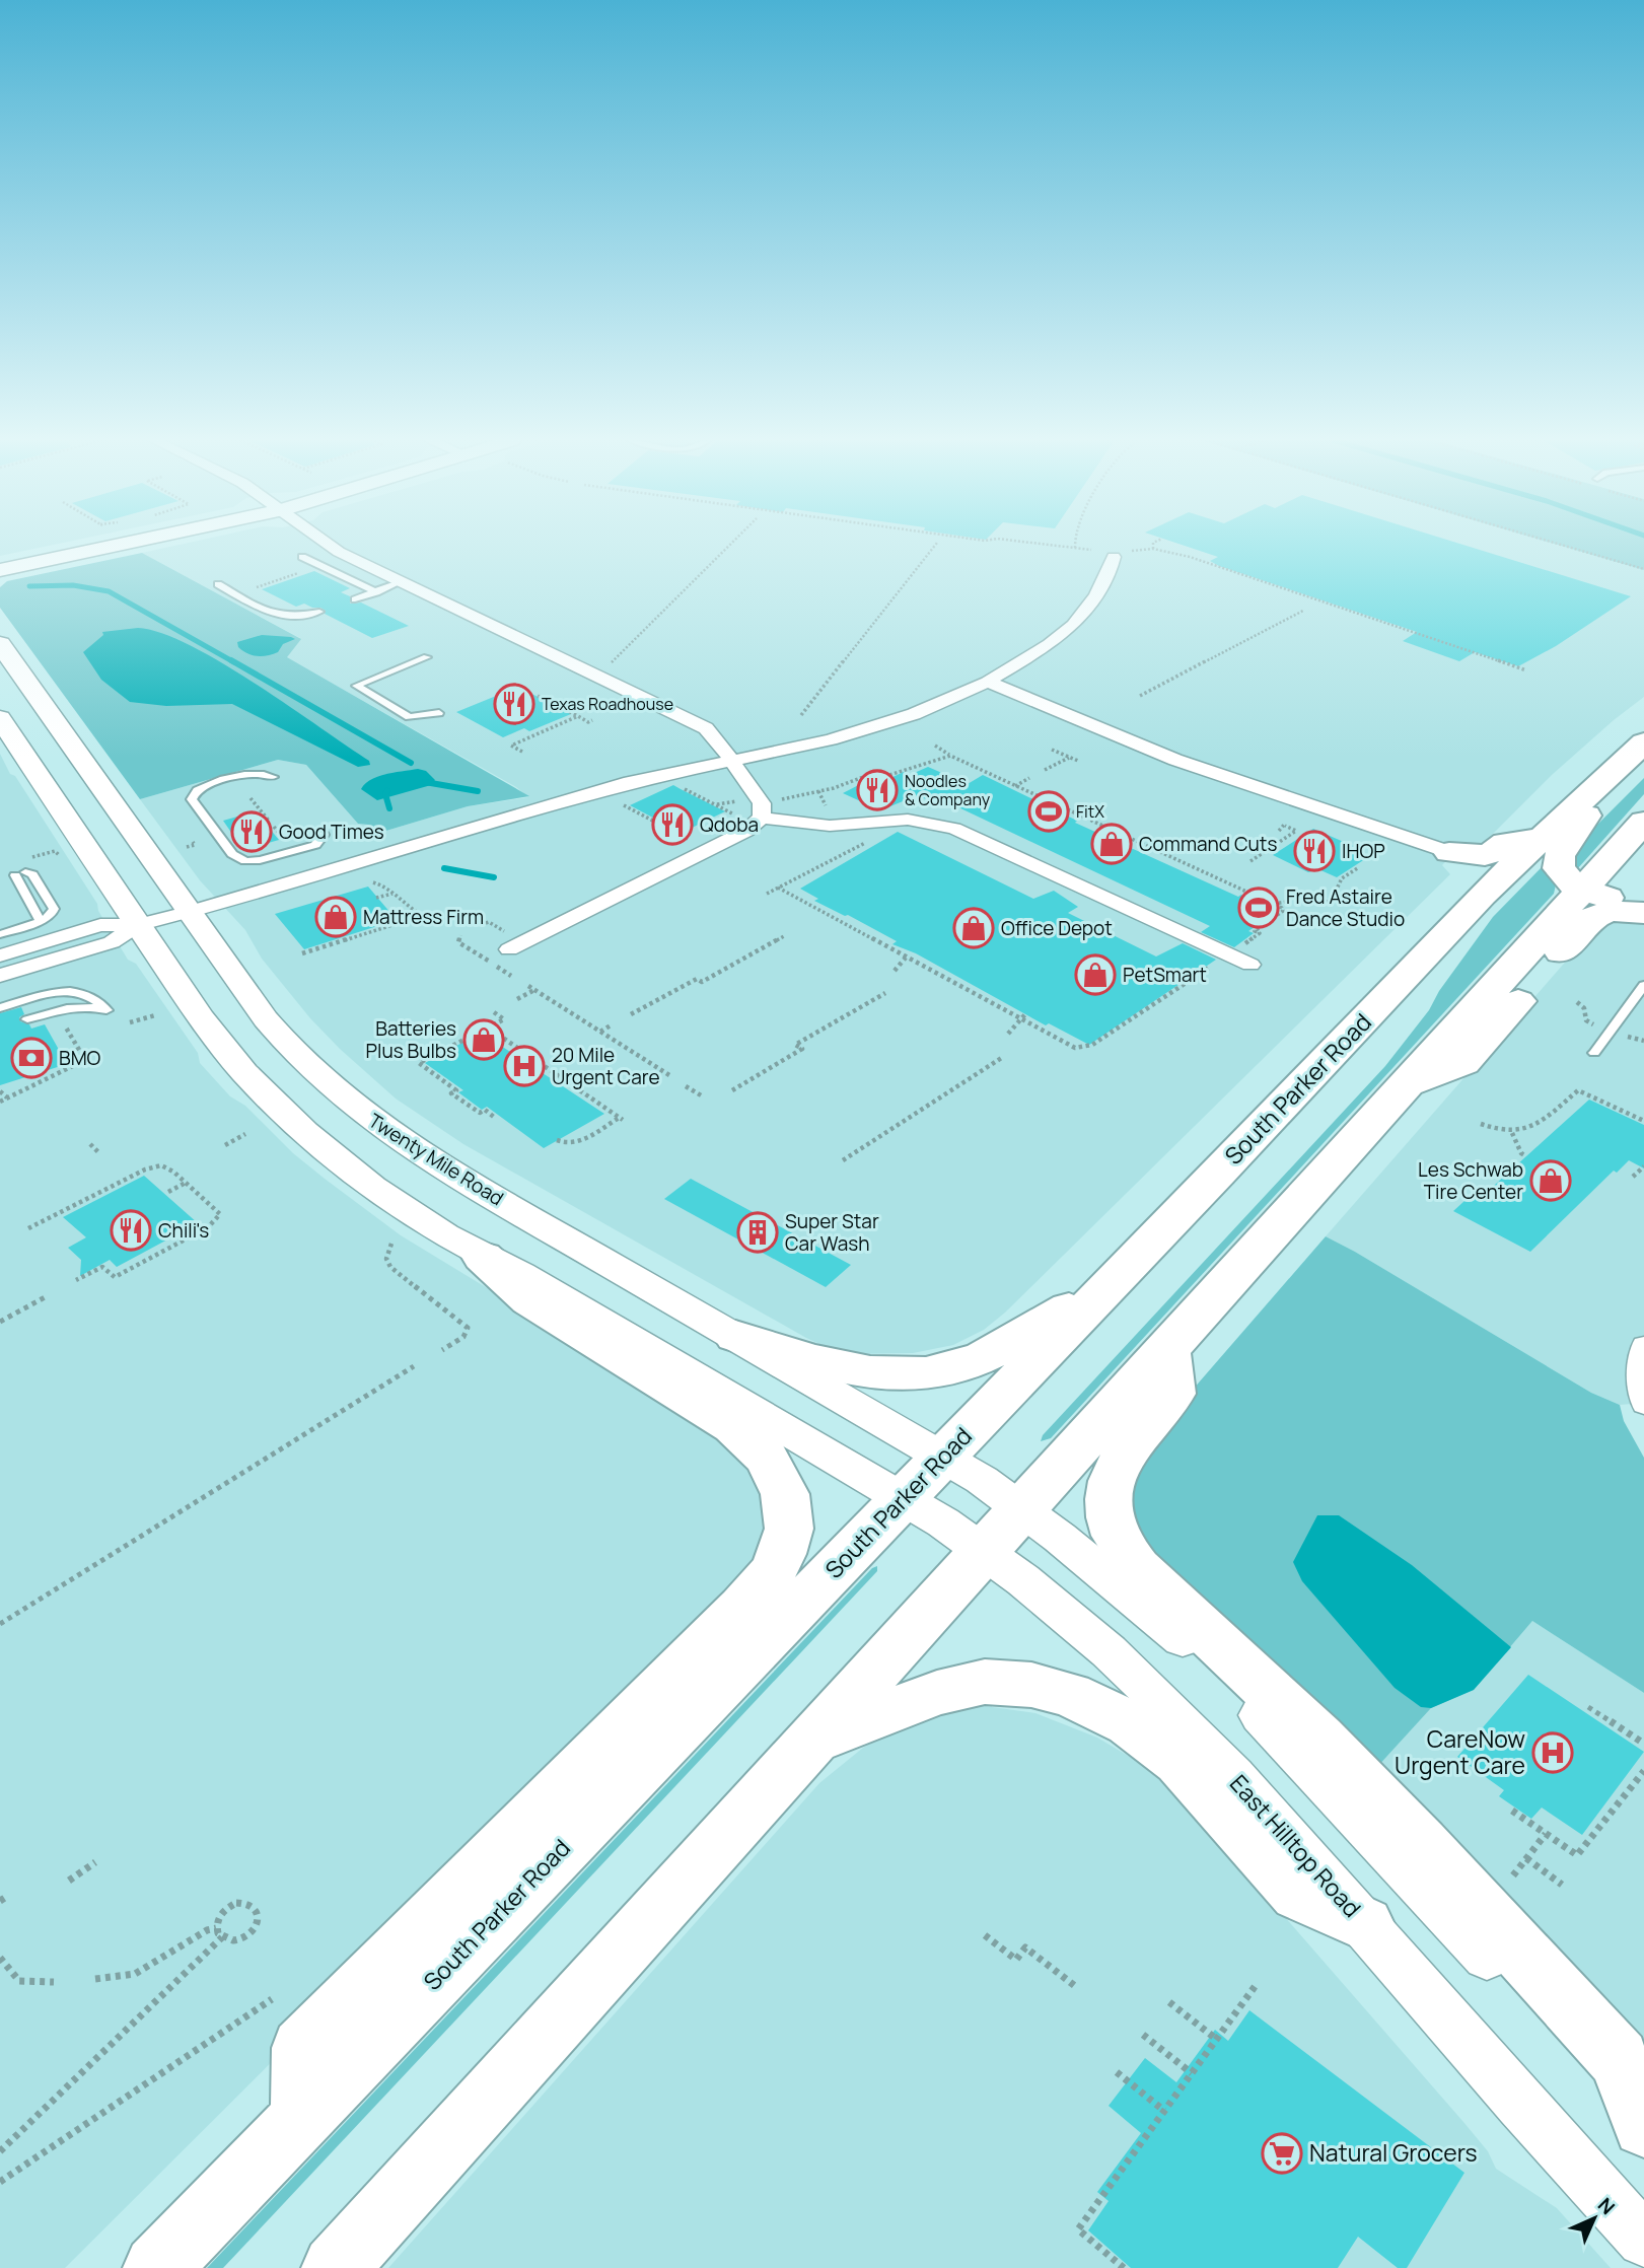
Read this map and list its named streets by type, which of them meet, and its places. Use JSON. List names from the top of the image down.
{
  "streets": {
    "highway": ["South Parker Road"],
    "main road": ["Twenty Mile Road", "East Hilltop Road"]
  },
  "crossings": [
    ["South Parker Road", "Twenty Mile Road"],
    ["South Parker Road", "East Hilltop Road"]
  ],
  "places": {
    "restaurant": [
      "Texas Roadhouse",
      "Noodles & Company",
      "Qdoba",
      "Good Times",
      "IHOP",
      "Chili's"
    ],
    "sports": ["FitX", "Fred Astaire Dance Studio"],
    "shop": [
      "Command Cuts",
      "Mattress Firm",
      "Office Depot",
      "PetSmart",
      "Batteries Plus Bulbs",
      "Les Schwab Tire Center"
    ],
    "bank": ["BMO"],
    "hospital": ["20 Mile Urgent Care", "CareNow Urgent Care"],
    "building": ["Super Star Car Wash"],
    "supermarket": ["Natural Grocers"]
  },
  "north": "top right"
}
